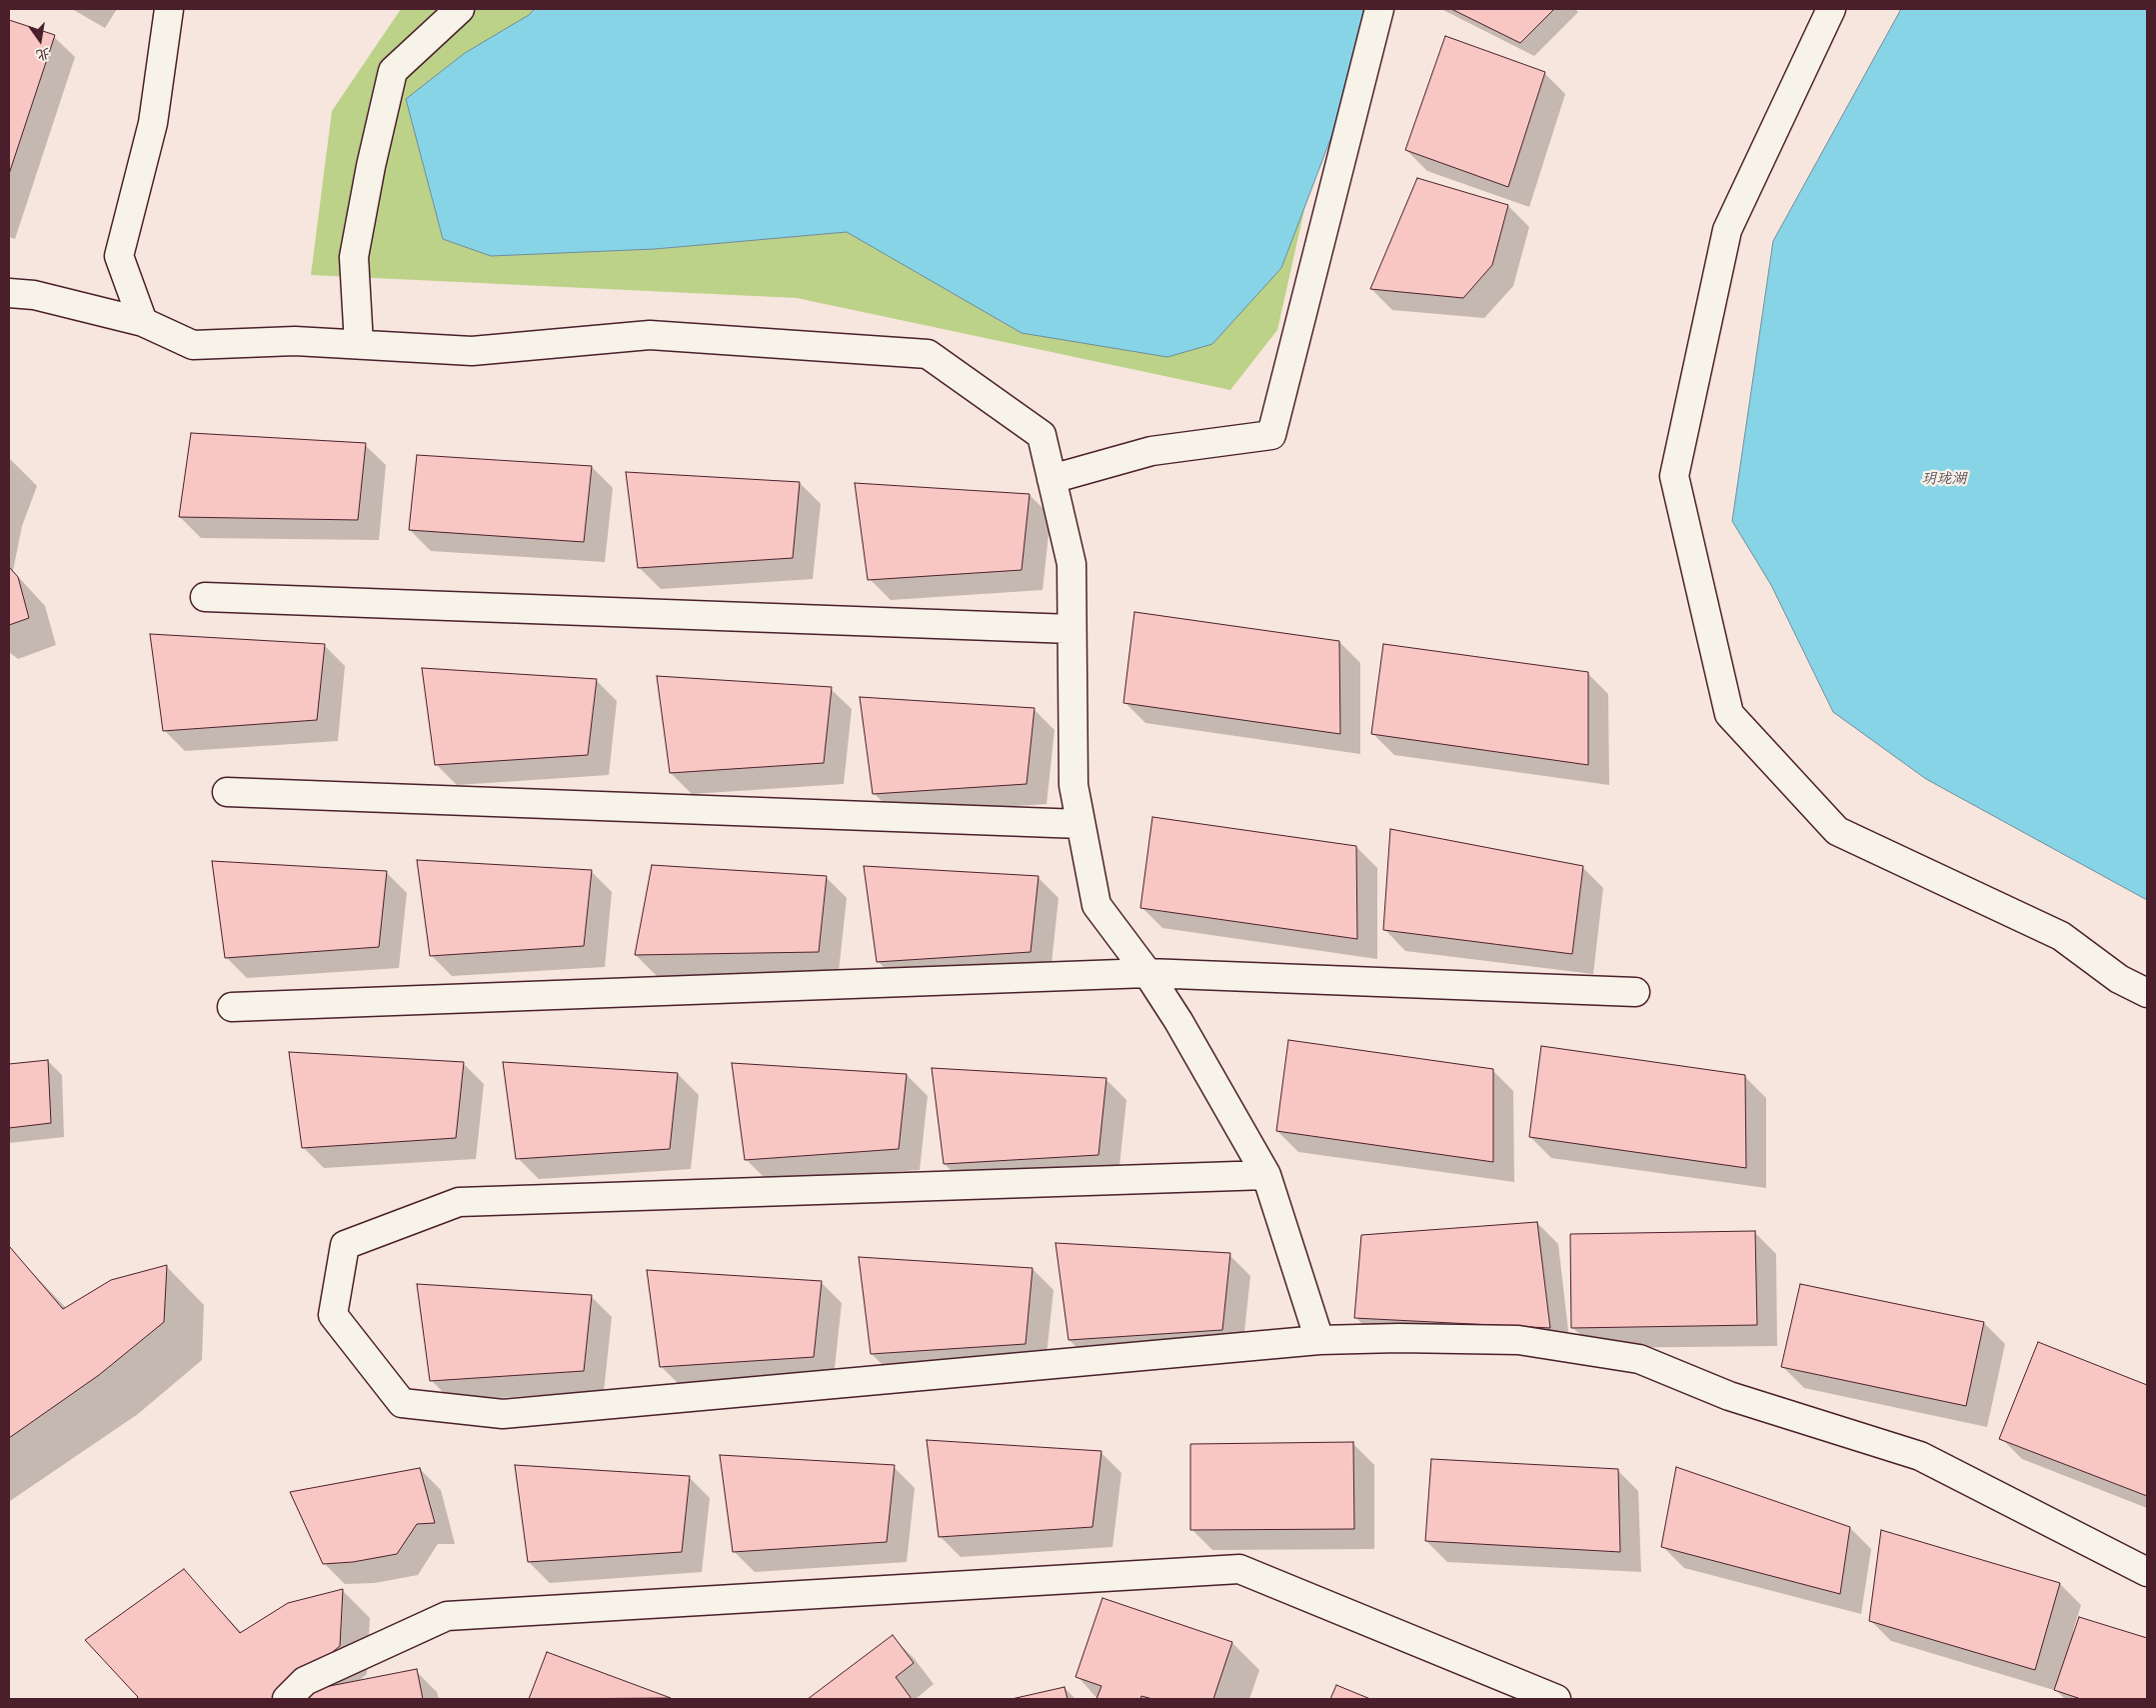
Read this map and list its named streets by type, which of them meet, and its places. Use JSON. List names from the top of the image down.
{
  "water": ["玥珑湖"],
  "north": "bottom"
}
